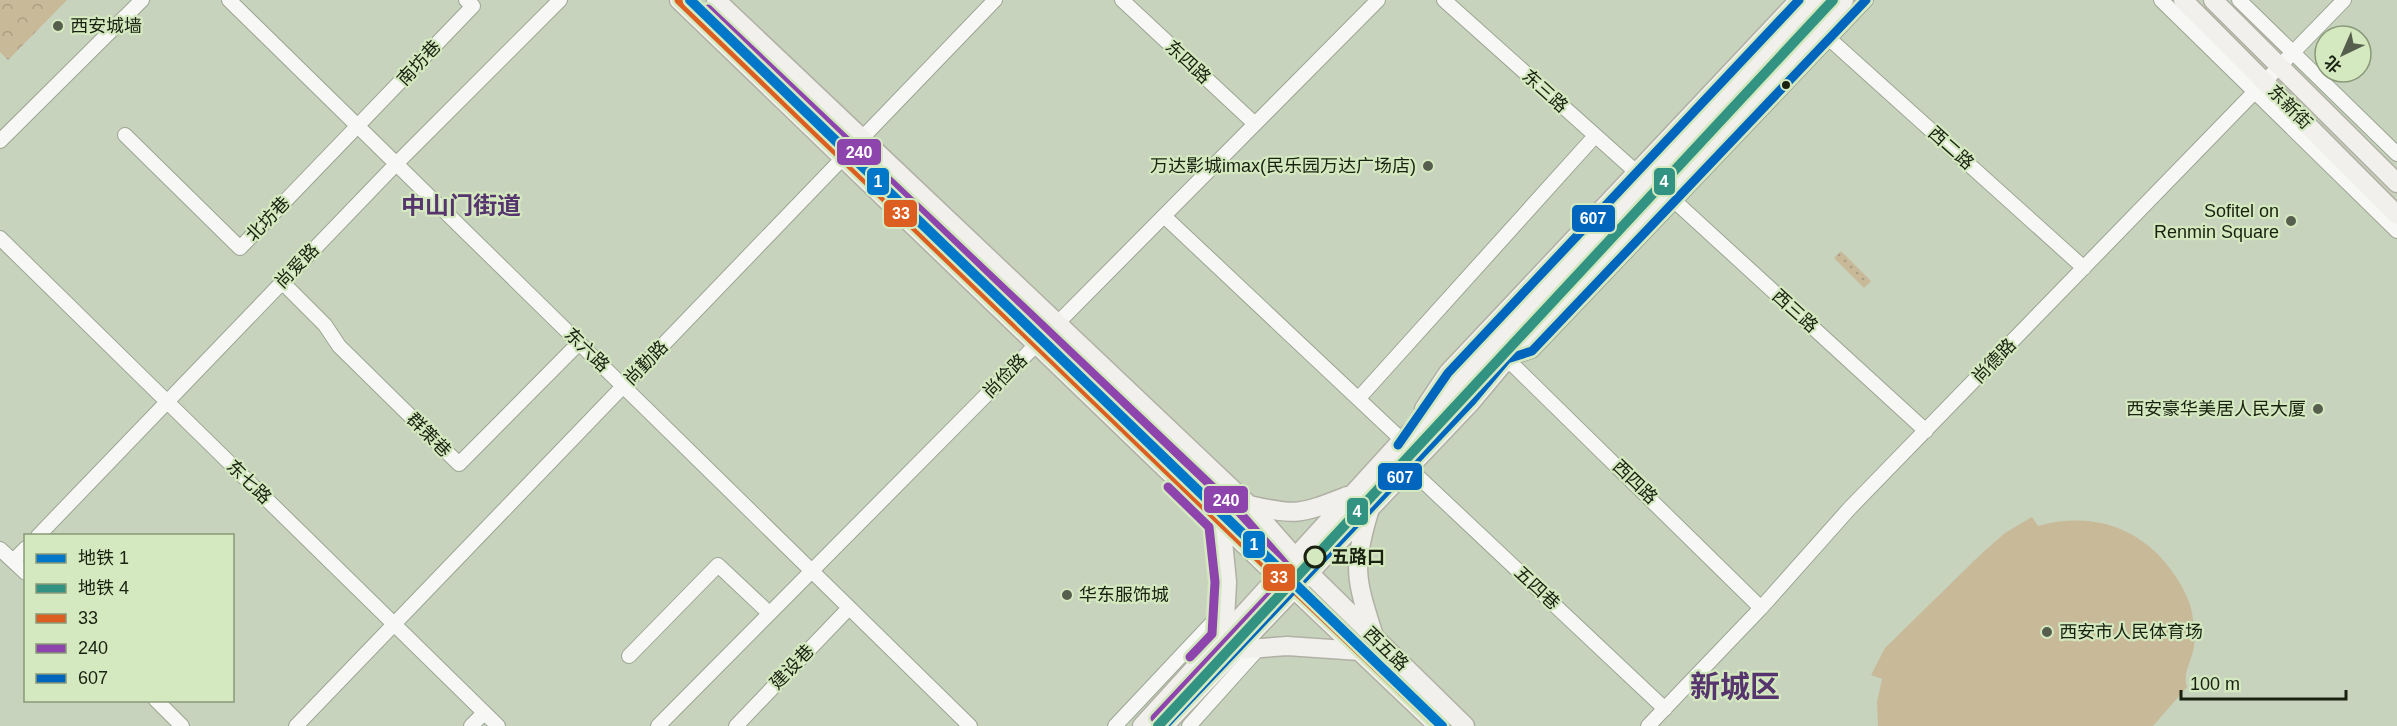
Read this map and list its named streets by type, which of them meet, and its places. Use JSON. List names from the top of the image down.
{
  "streets": {
    "main road": ["东新街", "西五路"],
    "street": [
      "东四路",
      "南坊巷",
      "东三路",
      "西二路",
      "北坊巷",
      "尚爱路",
      "西三路",
      "东六路",
      "尚德路",
      "尚勤路",
      "尚俭路",
      "群策巷",
      "东七路",
      "西四路",
      "五四巷",
      "建设巷"
    ]
  },
  "crossings": [
    ["东四路", "尚俭路"],
    ["南坊巷", "北坊巷"],
    ["南坊巷", "东六路"],
    ["东新街", "尚德路"],
    ["西二路", "尚德路"],
    ["北坊巷", "东六路"],
    ["尚爱路", "东六路"],
    ["尚爱路", "群策巷"],
    ["尚爱路", "东七路"],
    ["西三路", "尚德路"],
    ["东六路", "尚勤路"],
    ["东六路", "尚俭路"],
    ["东六路", "群策巷"],
    ["东六路", "建设巷"],
    ["尚德路", "西四路"],
    ["尚德路", "五四巷"],
    ["尚勤路", "东七路"],
    ["尚勤路", "西五路"],
    ["尚俭路", "西五路"]
  ],
  "districts": ["中山门街道", "新城区"],
  "places": [
    "西安城墙",
    "万达影城imax(民乐园万达广场店)",
    "Sofitel on Renmin Square",
    "西安豪华美居人民大厦",
    "五路口",
    "华东服饰城",
    "西安市人民体育场"
  ],
  "lines": [
    "metro line 1",
    "metro line 4",
    "transit line 33",
    "transit line 607",
    "transit line 240"
  ],
  "legend": [
    "地铁 1",
    "地铁 4",
    "33",
    "240",
    "607"
  ],
  "scale_bar": "100 m",
  "north": "bottom left"
}
